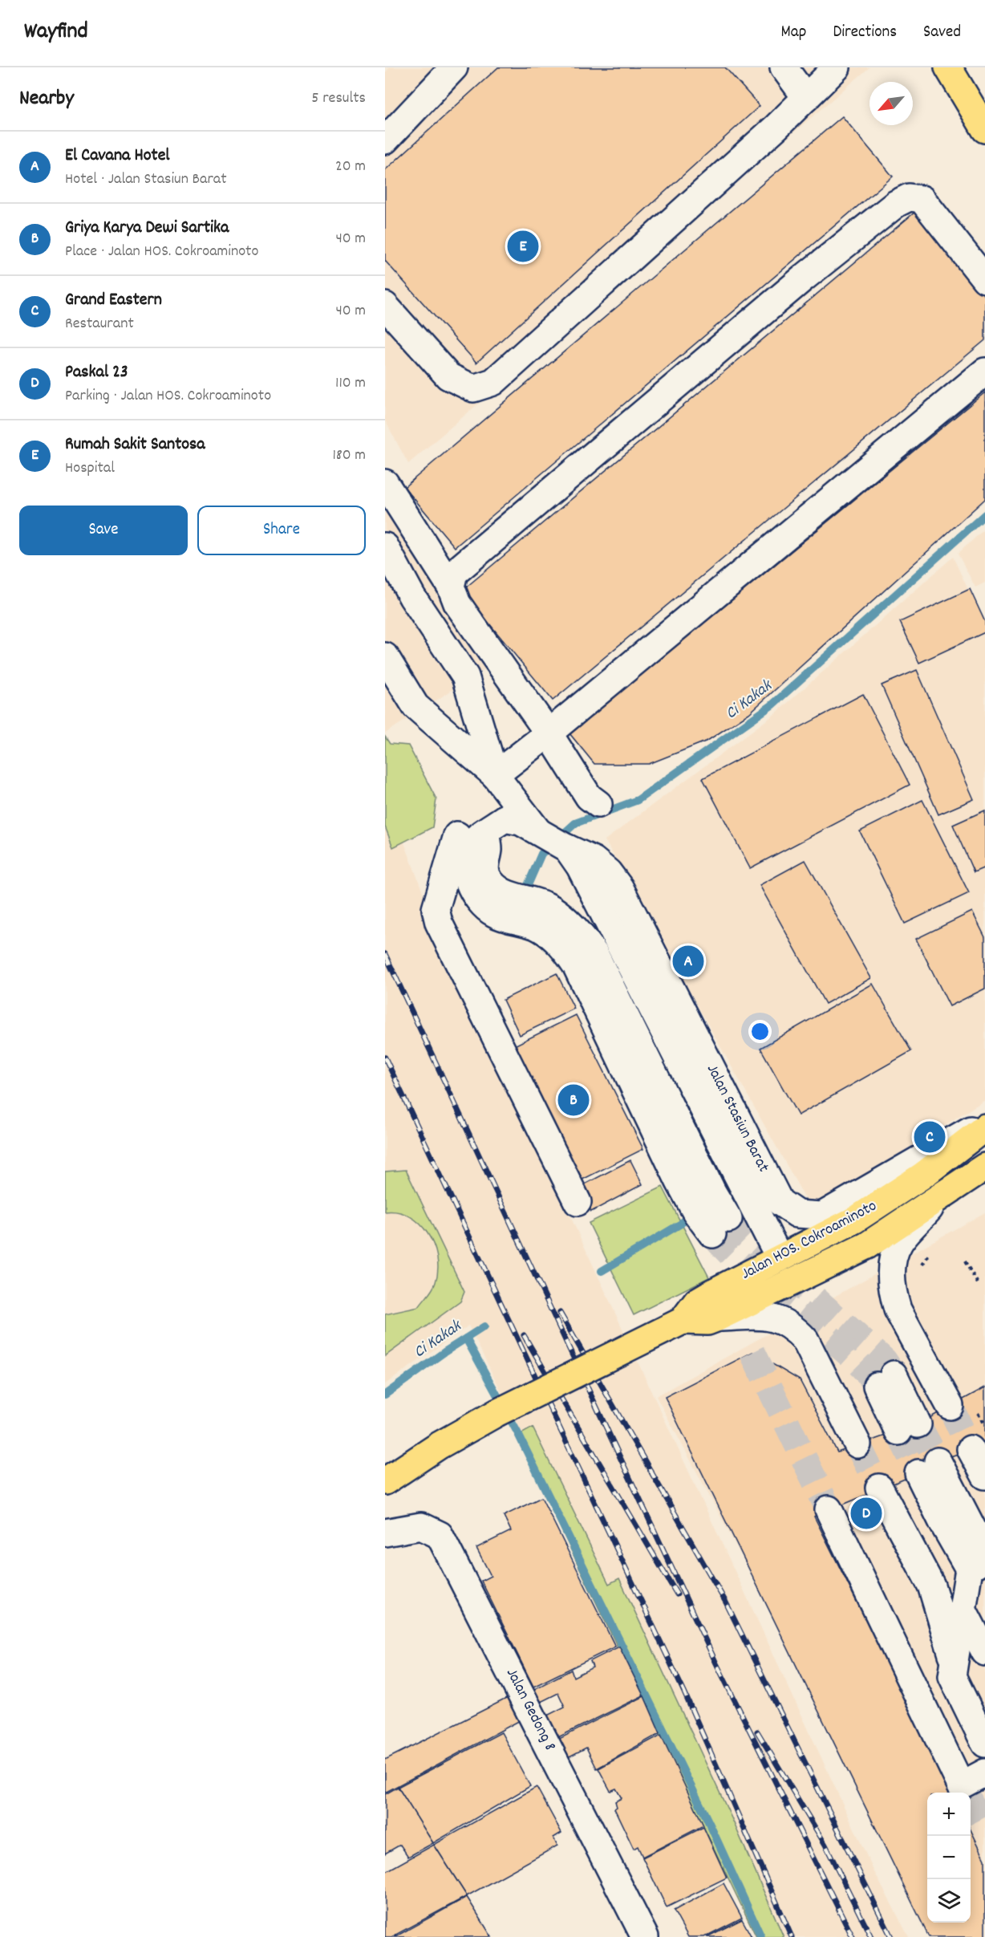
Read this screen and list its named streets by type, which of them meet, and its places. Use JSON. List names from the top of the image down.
{
  "streets": {
    "main road": ["Jalan HOS. Cokroaminoto"],
    "street": ["Jalan Stasiun Barat", "Jalan Gedong 8"]
  },
  "crossings": [
    ["Jalan Stasiun Barat", "Jalan HOS. Cokroaminoto"]
  ],
  "water": ["Ci Kakak"],
  "north": "bottom left",
  "page": {
    "header": "Wayfind",
    "nav": ["Map", "Directions", "Saved"],
    "heading": ["Nearby", "5 results"],
    "list": [
      {
        "mark": "A",
        "name": "El Cavana Hotel",
        "note": "Hotel · Jalan Stasiun Barat",
        "value": "20 m"
      },
      {
        "mark": "B",
        "name": "Griya Karya Dewi Sartika",
        "note": "Place · Jalan HOS. Cokroaminoto",
        "value": "40 m"
      },
      {
        "mark": "C",
        "name": "Grand Eastern",
        "note": "Restaurant",
        "value": "40 m"
      },
      {
        "mark": "D",
        "name": "Paskal 23",
        "note": "Parking · Jalan HOS. Cokroaminoto",
        "value": "110 m"
      },
      {
        "mark": "E",
        "name": "Rumah Sakit Santosa",
        "note": "Hospital",
        "value": "180 m"
      }
    ],
    "pins": [
      "E",
      "A",
      "B",
      "C",
      "D"
    ],
    "buttons": ["Save", "Share"],
    "map_buttons": ["+", "−"]
  }
}
